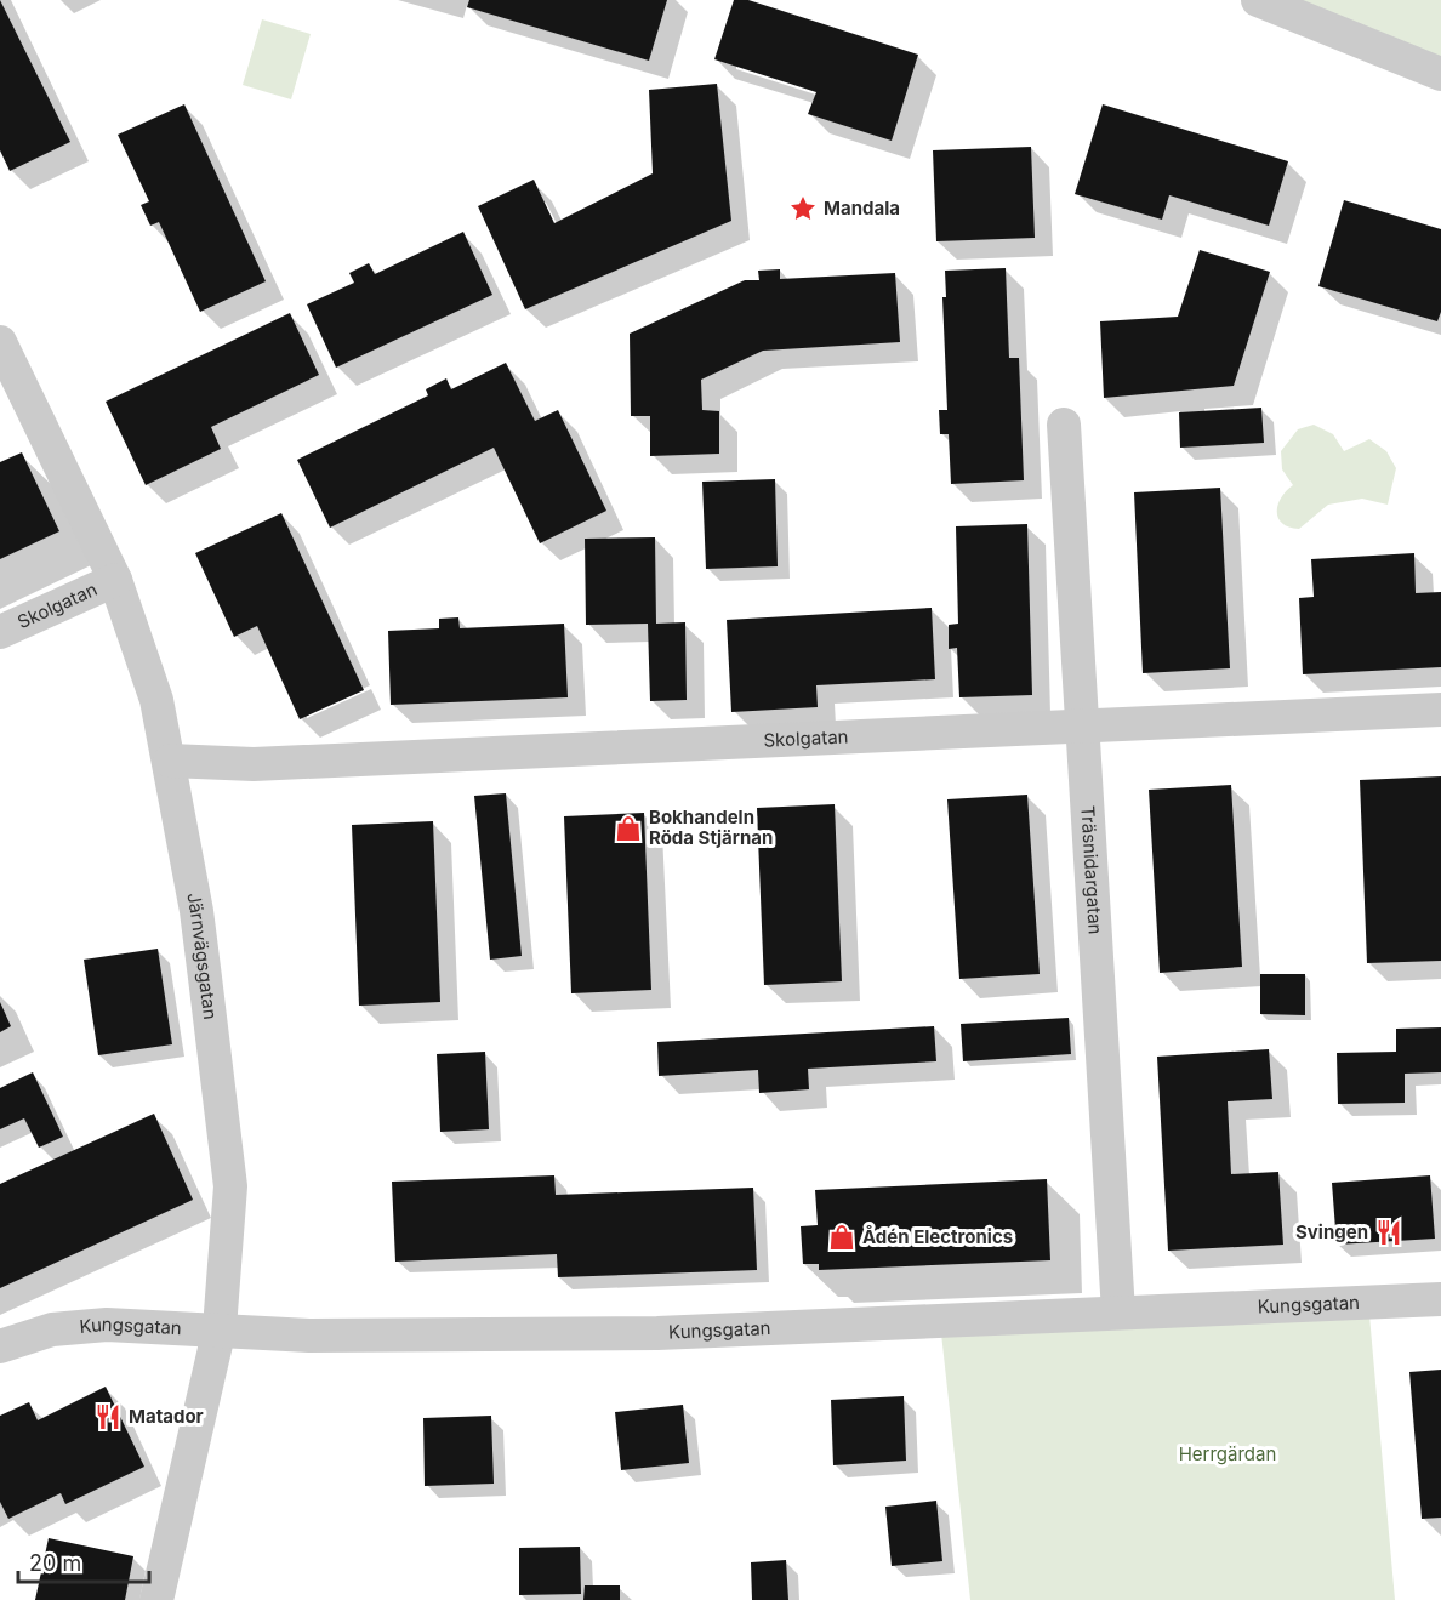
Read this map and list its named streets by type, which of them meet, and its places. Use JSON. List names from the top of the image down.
{
  "streets": {
    "street": [
      "Skolgatan",
      "Träsnidargatan",
      "Järnvägsgatan",
      "Kungsgatan"
    ]
  },
  "crossings": [
    ["Skolgatan", "Träsnidargatan"],
    ["Skolgatan", "Järnvägsgatan"],
    ["Träsnidargatan", "Kungsgatan"],
    ["Järnvägsgatan", "Kungsgatan"]
  ],
  "parks": ["Herrgärdan"],
  "places": {
    "place": ["Mandala"],
    "shop": ["Bokhandeln Röda Stjärnan", "Ådén Electronics"],
    "restaurant": ["Svingen", "Matador"]
  },
  "scale_bar": "20 m"
}
